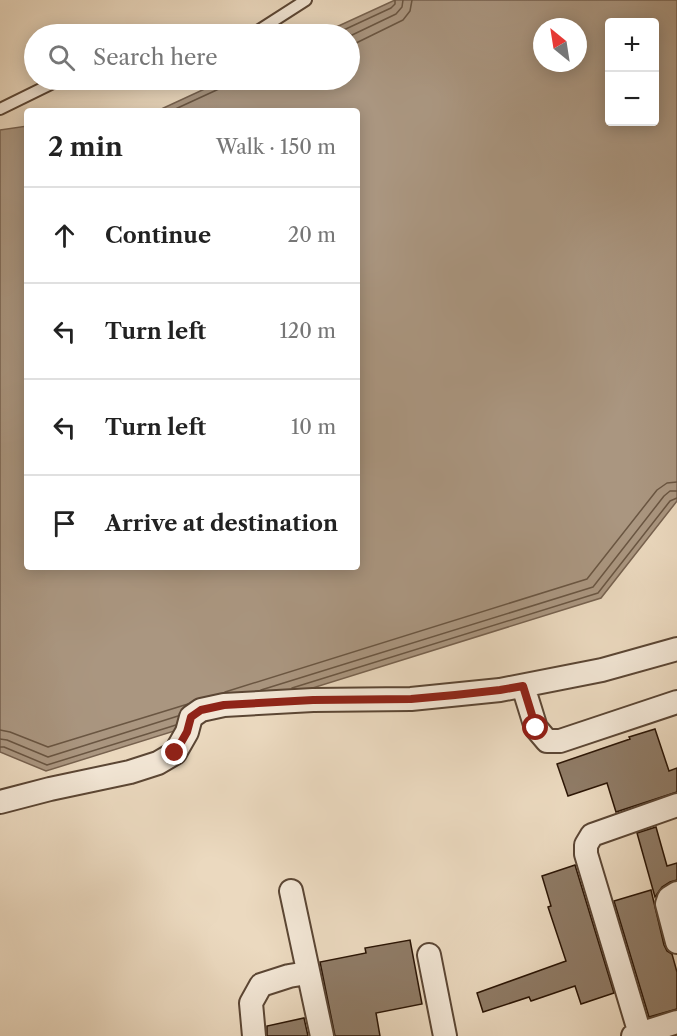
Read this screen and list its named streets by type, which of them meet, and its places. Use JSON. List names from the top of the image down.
{
  "north": "top left",
  "page": {
    "map_buttons": ["+", "−"],
    "search": "Search here",
    "heading": ["2 min", "Walk · 150 m"],
    "list": [
      ["Continue", "20 m"],
      ["Turn left", "120 m"],
      ["Turn left", "10 m"],
      "Arrive at destination"
    ]
  }
}
